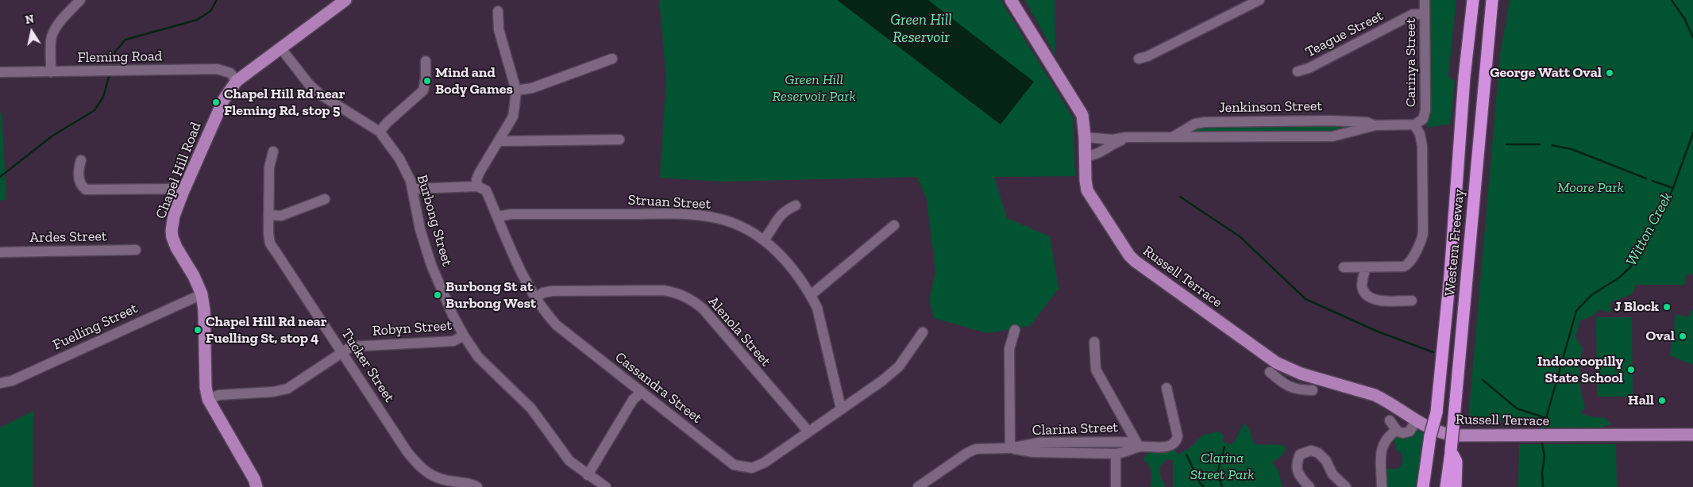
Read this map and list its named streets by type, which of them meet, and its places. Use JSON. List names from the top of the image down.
{
  "streets": {
    "highway": ["Western Freeway"],
    "main road": ["Chapel Hill Road", "Russell Terrace"],
    "street": [
      "Teague Street",
      "Fleming Road",
      "Carinya Street",
      "Jenkinson Street",
      "Struan Street",
      "Burbong Street",
      "Ardes Street",
      "Fuelling Street",
      "Robyn Street",
      "Alenola Street",
      "Tucker Street",
      "Cassandra Street",
      "Clarina Street"
    ]
  },
  "crossings": [
    ["Teague Street", "Carinya Street"],
    ["Fleming Road", "Chapel Hill Road"],
    ["Carinya Street", "Jenkinson Street"],
    ["Jenkinson Street", "Russell Terrace"],
    ["Chapel Hill Road", "Burbong Street"],
    ["Chapel Hill Road", "Fuelling Street"],
    ["Chapel Hill Road", "Robyn Street"],
    ["Struan Street", "Cassandra Street"],
    ["Burbong Street", "Robyn Street"],
    ["Robyn Street", "Tucker Street"],
    ["Alenola Street", "Cassandra Street"]
  ],
  "water": ["Green Hill Reservoir", "Witton Creek"],
  "parks": ["Green Hill Reservoir Park", "Moore Park", "Clarina Street Park"],
  "places": [
    "George Watt Oval",
    "Mind and Body Games",
    "Chapel Hill Rd near Fleming Rd, stop 5",
    "Burbong St at Burbong West",
    "J Block",
    "Chapel Hill Rd near Fuelling St, stop 4",
    "Oval",
    "Indooroopilly State School",
    "Hall"
  ],
  "north": "top"
}
